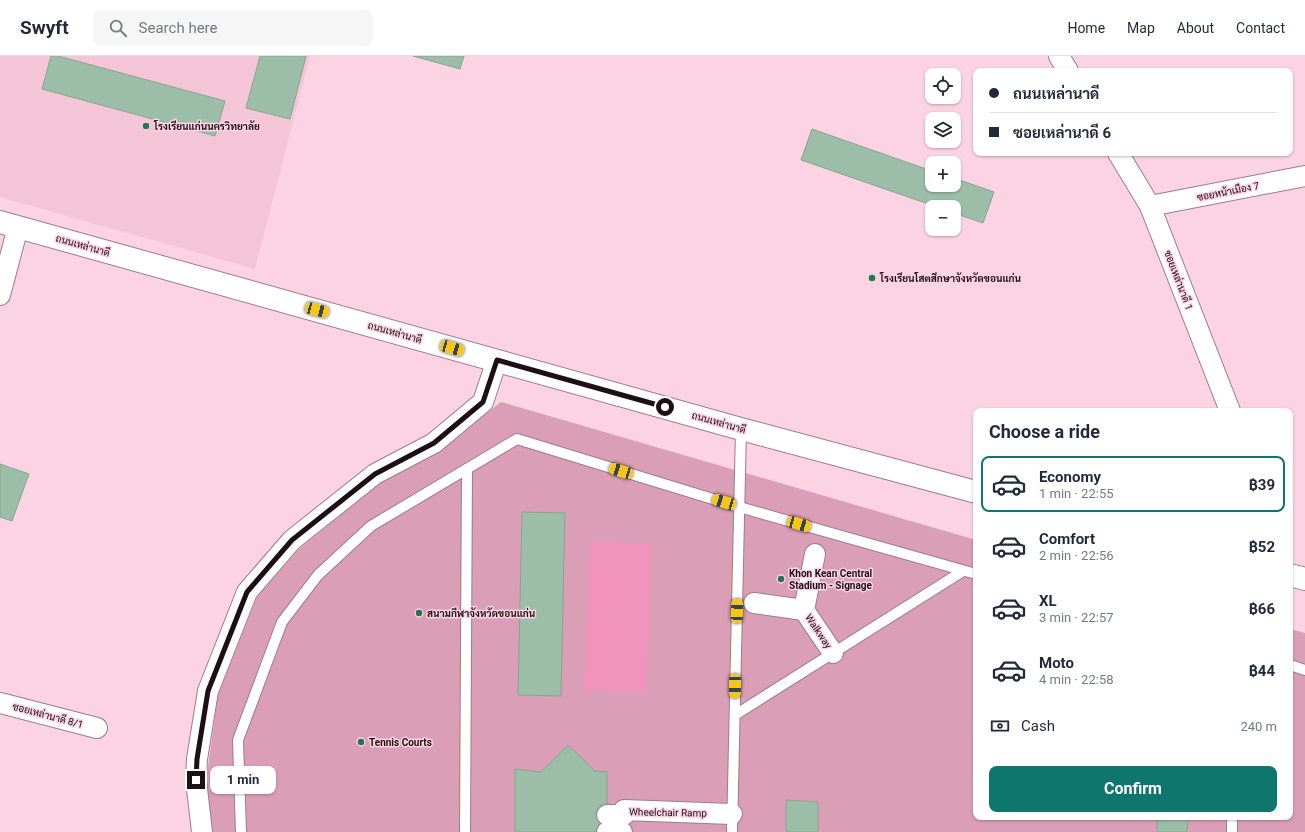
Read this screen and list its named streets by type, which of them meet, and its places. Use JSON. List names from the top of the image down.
{
  "streets": {
    "main road": ["ถนนเหล่านาดี"],
    "street": [
      "ซอยหน้าเมือง 7",
      "ซอยเหล่านาดี 1",
      "Walkway",
      "ซอยเหล่านาดี 8/1",
      "Wheelchair Ramp"
    ]
  },
  "crossings": [
    ["ซอยหน้าเมือง 7", "ซอยเหล่านาดี 1"]
  ],
  "places": [
    "โรงเรียนแก่นนครวิทยาลัย",
    "โรงเรียนโสตสึกษาจังหวัดขอนแก่น",
    "Khon Kean Central Stadium - Signage",
    "สนามกีฬาจังหวัดขอนแก่น",
    "Tennis Courts"
  ],
  "page": {
    "header": "Swyft",
    "search": "Search here",
    "nav": [
      "Home",
      "Map",
      "About",
      "Contact"
    ],
    "map_buttons": ["+", "−"],
    "banner": ["ถนนเหล่านาดี", "ซอยเหล่านาดี 6"],
    "heading": "Choose a ride",
    "list": [
      {
        "name": "Economy",
        "note": "1 min · 22:55",
        "value": "฿39"
      },
      {
        "name": "Comfort",
        "note": "2 min · 22:56",
        "value": "฿52"
      },
      {
        "name": "XL",
        "note": "3 min · 22:57",
        "value": "฿66"
      },
      {
        "name": "Moto",
        "note": "4 min · 22:58",
        "value": "฿44"
      }
    ],
    "pay": ["Cash", "240 m"],
    "buttons": "Confirm",
    "bubble": "1 min"
  }
}
